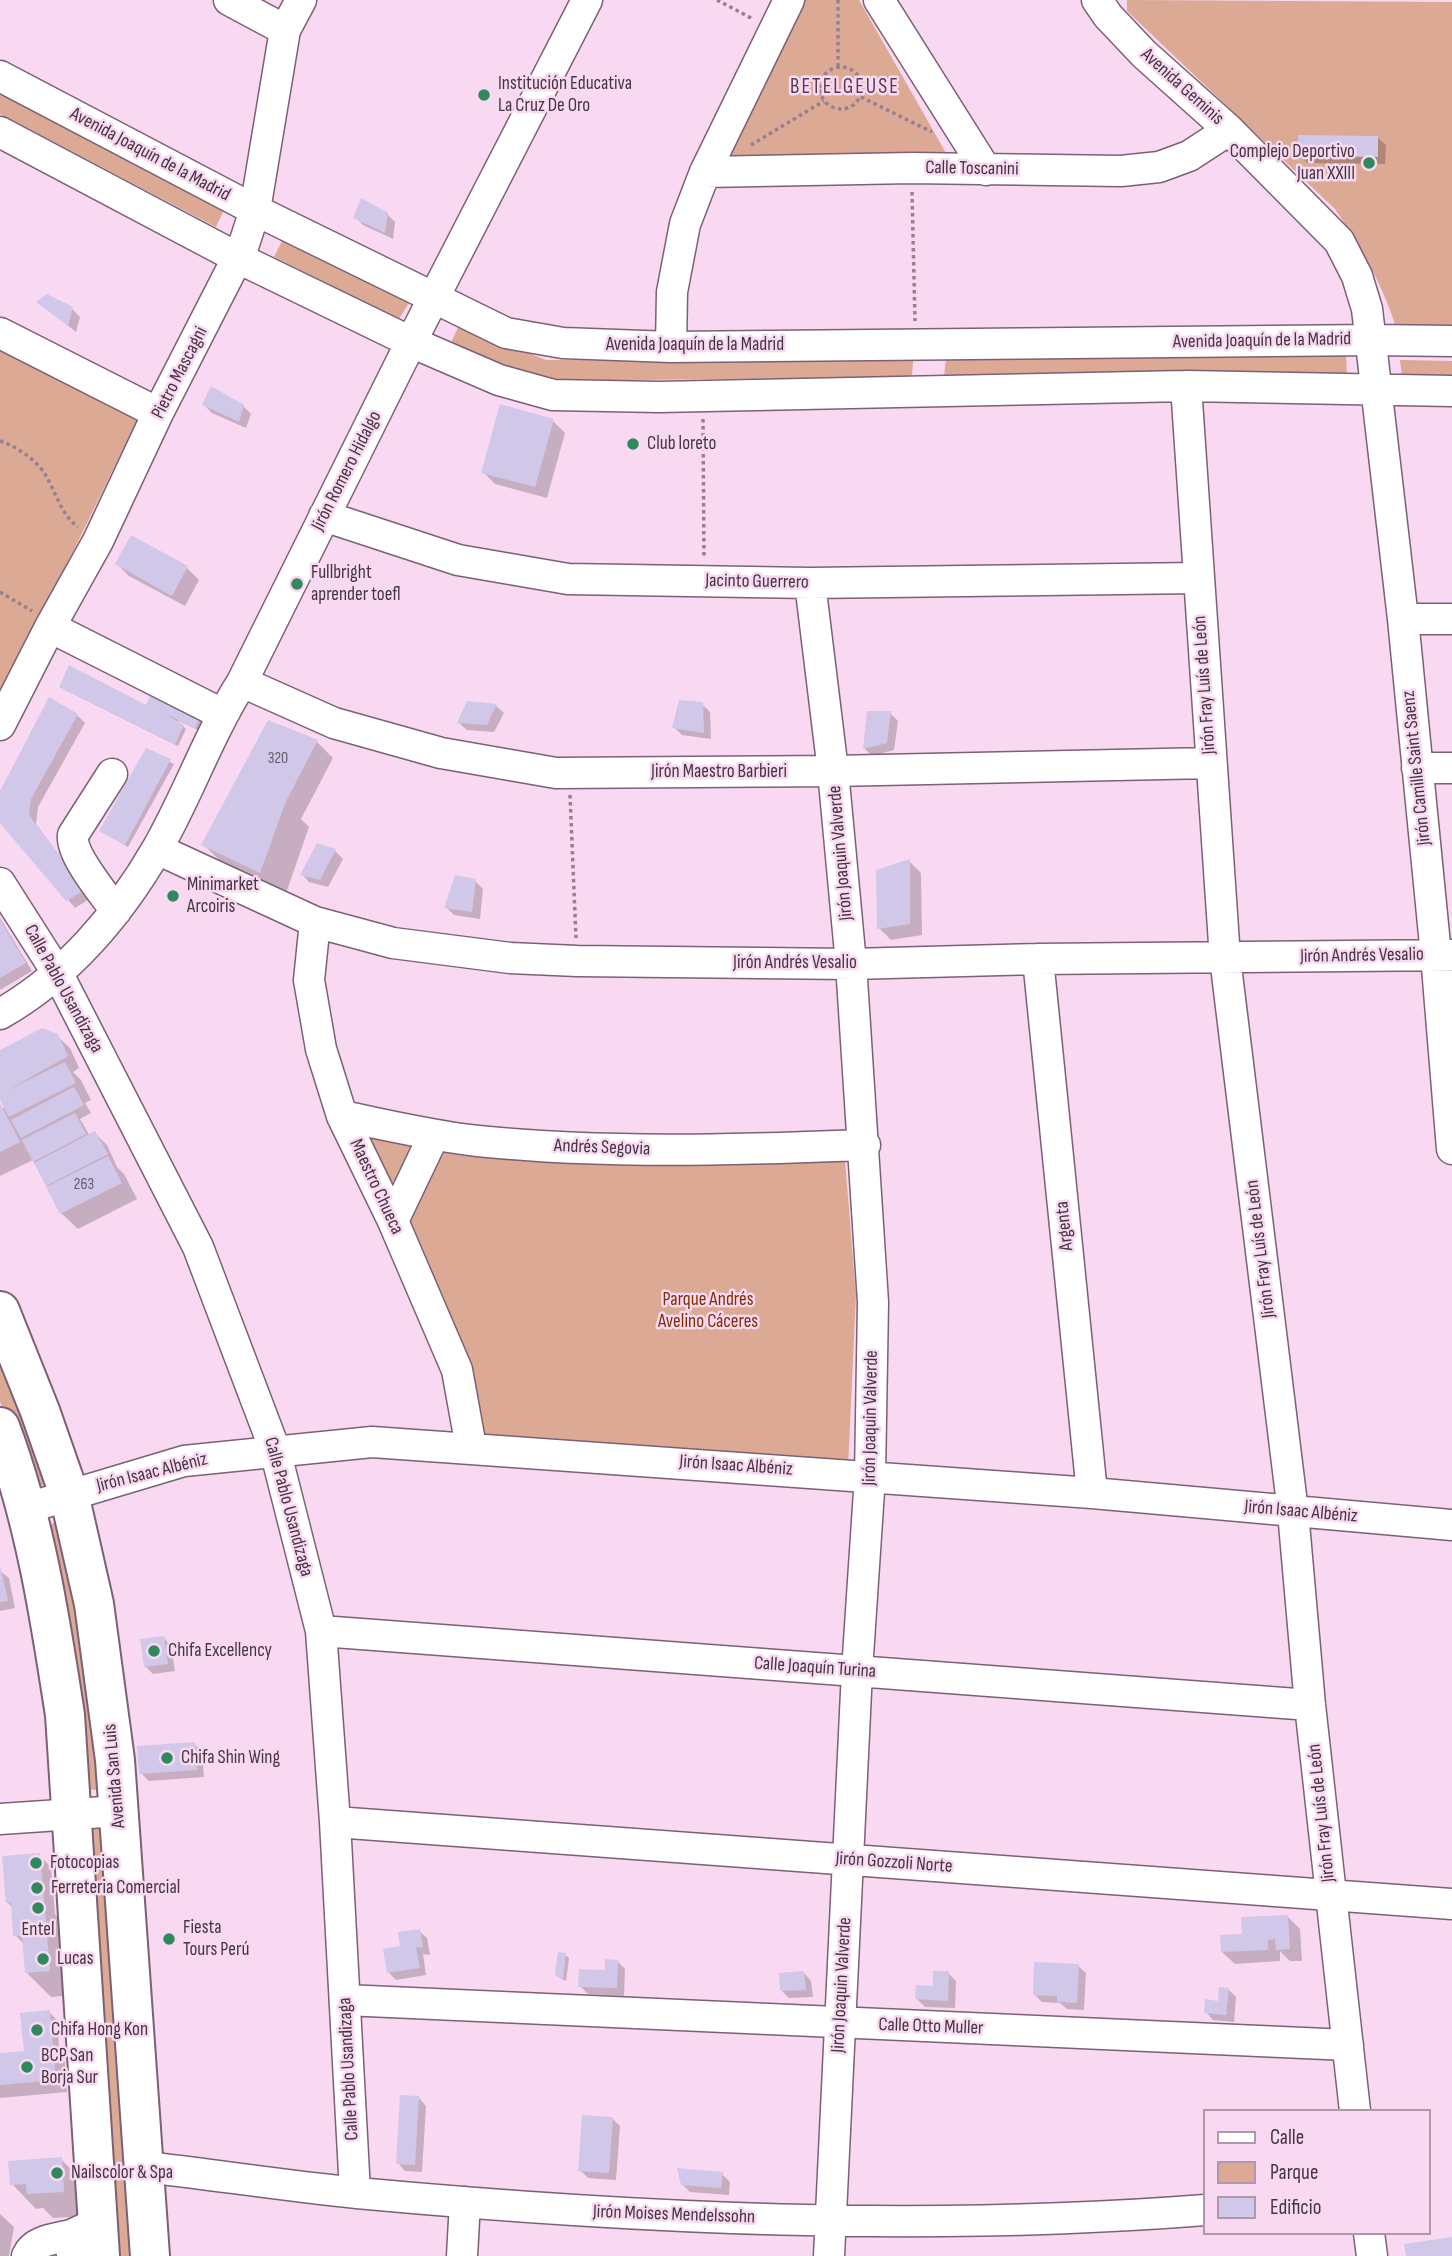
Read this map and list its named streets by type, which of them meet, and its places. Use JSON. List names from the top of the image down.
{
  "streets": {
    "main road": ["Avenida San Luis"],
    "street": [
      "Avenida Geminis",
      "Avenida Joaquín de la Madrid",
      "Calle Toscanini",
      "Pietro Mascagni",
      "Jirón Romero Hidalgo",
      "Jacinto Guerrero",
      "Jirón Fray Luís de León",
      "Jirón Camille Saint Saenz",
      "Jirón Maestro Barbieri",
      "Jirón Joaquin Valverde",
      "Jirón Andrés Vesalio",
      "Calle Pablo Usandizaga",
      "Andrés Segovia",
      "Maestro Chueca",
      "Argenta",
      "Jirón Isaac Albéniz",
      "Calle Joaquín Turina",
      "Jirón Gozzoli Norte",
      "Calle Otto Muller",
      "Jirón Moises Mendelssohn"
    ]
  },
  "crossings": [
    ["Avenida Geminis", "Avenida Joaquín de la Madrid"],
    ["Avenida Geminis", "Calle Toscanini"],
    ["Avenida Geminis", "Jirón Camille Saint Saenz"],
    ["Avenida Joaquín de la Madrid", "Pietro Mascagni"],
    ["Avenida Joaquín de la Madrid", "Jirón Romero Hidalgo"],
    ["Jirón Romero Hidalgo", "Jacinto Guerrero"],
    ["Jirón Romero Hidalgo", "Jirón Maestro Barbieri"],
    ["Jirón Romero Hidalgo", "Jirón Andrés Vesalio"],
    ["Jirón Romero Hidalgo", "Calle Pablo Usandizaga"],
    ["Jacinto Guerrero", "Jirón Fray Luís de León"],
    ["Jacinto Guerrero", "Jirón Joaquin Valverde"],
    ["Jirón Fray Luís de León", "Jirón Maestro Barbieri"],
    ["Jirón Fray Luís de León", "Jirón Andrés Vesalio"],
    ["Jirón Fray Luís de León", "Jirón Isaac Albéniz"],
    ["Jirón Fray Luís de León", "Calle Joaquín Turina"],
    ["Jirón Fray Luís de León", "Jirón Gozzoli Norte"],
    ["Jirón Fray Luís de León", "Calle Otto Muller"],
    ["Jirón Camille Saint Saenz", "Jirón Andrés Vesalio"],
    ["Jirón Maestro Barbieri", "Jirón Joaquin Valverde"],
    ["Jirón Joaquin Valverde", "Jirón Andrés Vesalio"],
    ["Jirón Joaquin Valverde", "Andrés Segovia"],
    ["Jirón Joaquin Valverde", "Jirón Isaac Albéniz"],
    ["Jirón Joaquin Valverde", "Calle Joaquín Turina"],
    ["Jirón Joaquin Valverde", "Jirón Gozzoli Norte"],
    ["Jirón Joaquin Valverde", "Calle Otto Muller"],
    ["Jirón Joaquin Valverde", "Jirón Moises Mendelssohn"],
    ["Jirón Andrés Vesalio", "Maestro Chueca"],
    ["Jirón Andrés Vesalio", "Argenta"],
    ["Calle Pablo Usandizaga", "Jirón Isaac Albéniz"],
    ["Calle Pablo Usandizaga", "Calle Joaquín Turina"],
    ["Calle Pablo Usandizaga", "Jirón Gozzoli Norte"],
    ["Calle Pablo Usandizaga", "Calle Otto Muller"],
    ["Calle Pablo Usandizaga", "Jirón Moises Mendelssohn"],
    ["Andrés Segovia", "Maestro Chueca"],
    ["Maestro Chueca", "Jirón Isaac Albéniz"],
    ["Argenta", "Jirón Isaac Albéniz"],
    ["Jirón Isaac Albéniz", "Avenida San Luis"],
    ["Avenida San Luis", "Jirón Moises Mendelssohn"]
  ],
  "districts": ["BETELGEUSE"],
  "parks": ["Parque Andrés Avelino Cáceres"],
  "places": [
    "Institución Educativa La Cruz De Oro",
    "Complejo Deportivo Juan XXIII",
    "Club loreto",
    "Fullbright aprender toefl",
    "Minimarket Arcoiris",
    "Chifa Excellency",
    "Chifa Shin Wing",
    "Fotocopias",
    "Ferreteria Comercial",
    "Entel",
    "Fiesta Tours Perú",
    "Lucas",
    "Chifa Hong Kon",
    "BCP San Borja Sur",
    "Nailscolor & Spa"
  ],
  "house_numbers": ["320", "263"],
  "legend": ["Calle", "Parque", "Edificio"]
}
